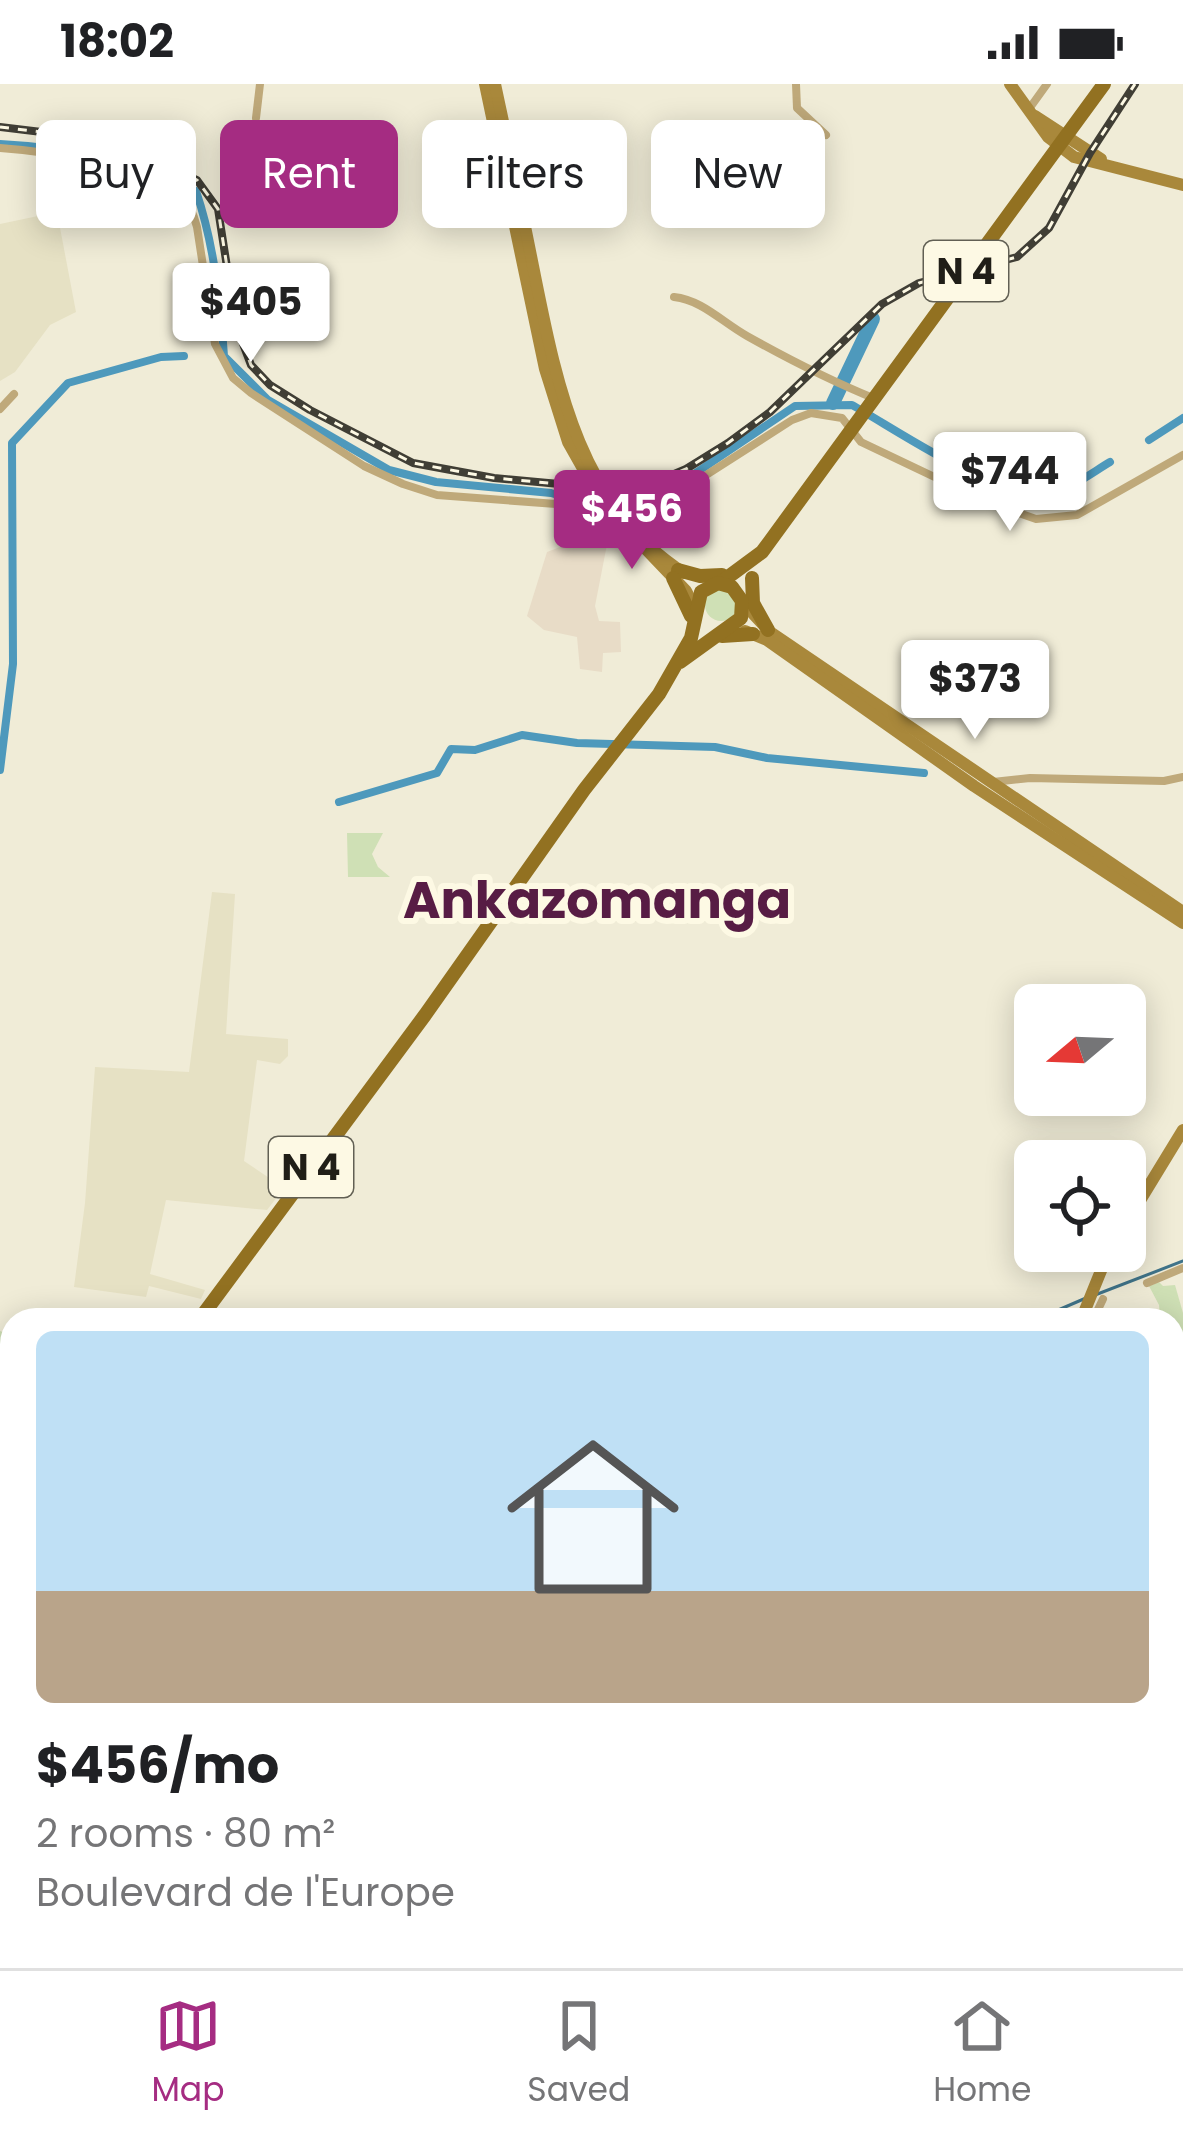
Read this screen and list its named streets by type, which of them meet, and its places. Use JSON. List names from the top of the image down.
{
  "streets": {
    "main road": ["N 4"]
  },
  "districts": ["Ankazomanga"],
  "north": "left",
  "page": {
    "status": "18:02",
    "chip": [
      "Buy",
      "Rent",
      "Filters",
      "New"
    ],
    "price": [
      "$405",
      "$744",
      "$456",
      "$373"
    ],
    "list": [
      {
        "name": "$456/mo",
        "note": "2 rooms · 80 m² · Boulevard de l'Europe"
      }
    ],
    "tabs": ["Map", "Saved", "Home"]
  }
}
